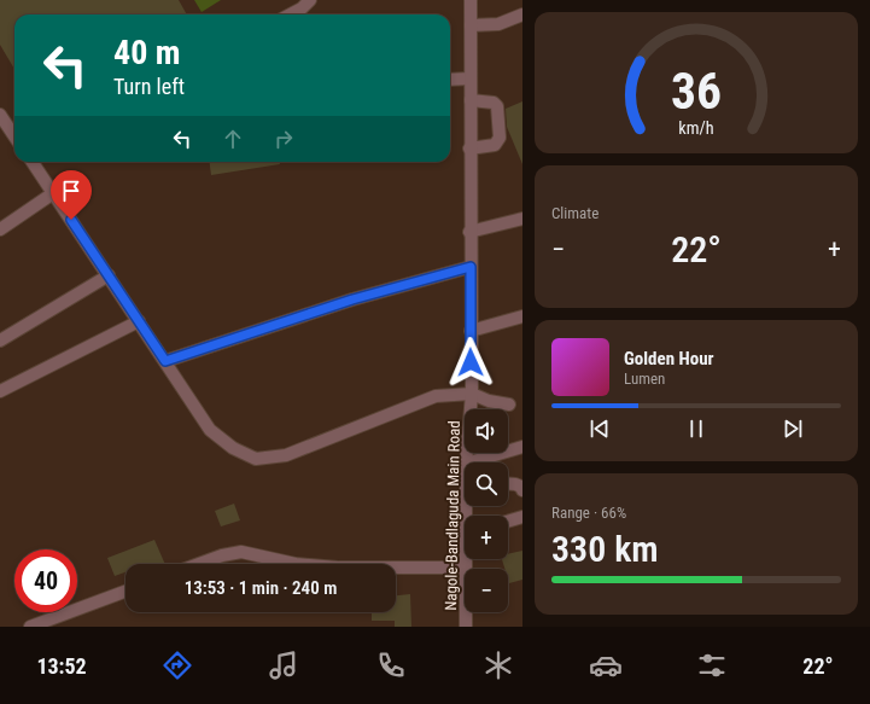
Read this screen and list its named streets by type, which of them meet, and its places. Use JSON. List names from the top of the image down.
{
  "streets": {
    "street": ["Nagole-Bandlaguda Main Road"]
  },
  "page": {
    "turn": ["40 m", "Turn left"],
    "tile": [
      "Climate",
      ["Range · 66%", "330 km"]
    ],
    "heat": ["−", "22°", "+"],
    "song": ["Golden Hour", "Lumen"],
    "map_buttons": ["+", "−"],
    "limit": "40",
    "trip": "13:53 · 1 min · 240 m",
    "tabs": ["13:52", "22°"],
    "gauge": ["36", "km/h"]
  }
}
